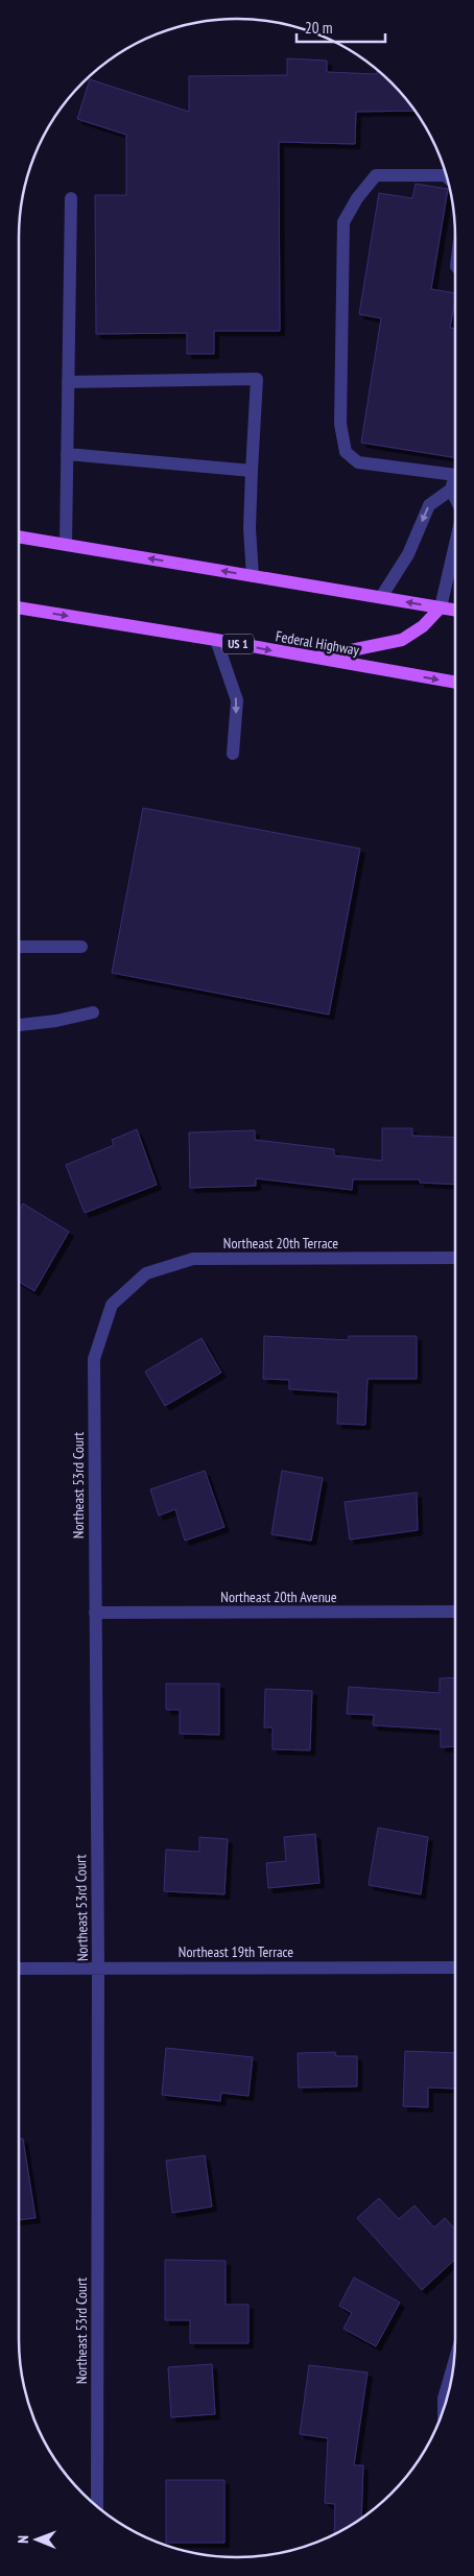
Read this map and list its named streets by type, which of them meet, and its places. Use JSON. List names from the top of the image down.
{
  "streets": {
    "main road": ["Federal Highway", "US 1"],
    "street": [
      "Northeast 20th Terrace",
      "Northeast 53rd Court",
      "Northeast 20th Avenue",
      "Northeast 19th Terrace"
    ]
  },
  "crossings": [
    ["Northeast 20th Terrace", "Northeast 53rd Court"],
    ["Northeast 53rd Court", "Northeast 20th Avenue"],
    ["Northeast 53rd Court", "Northeast 19th Terrace"]
  ],
  "scale_bar": "20 m",
  "north": "left"
}
